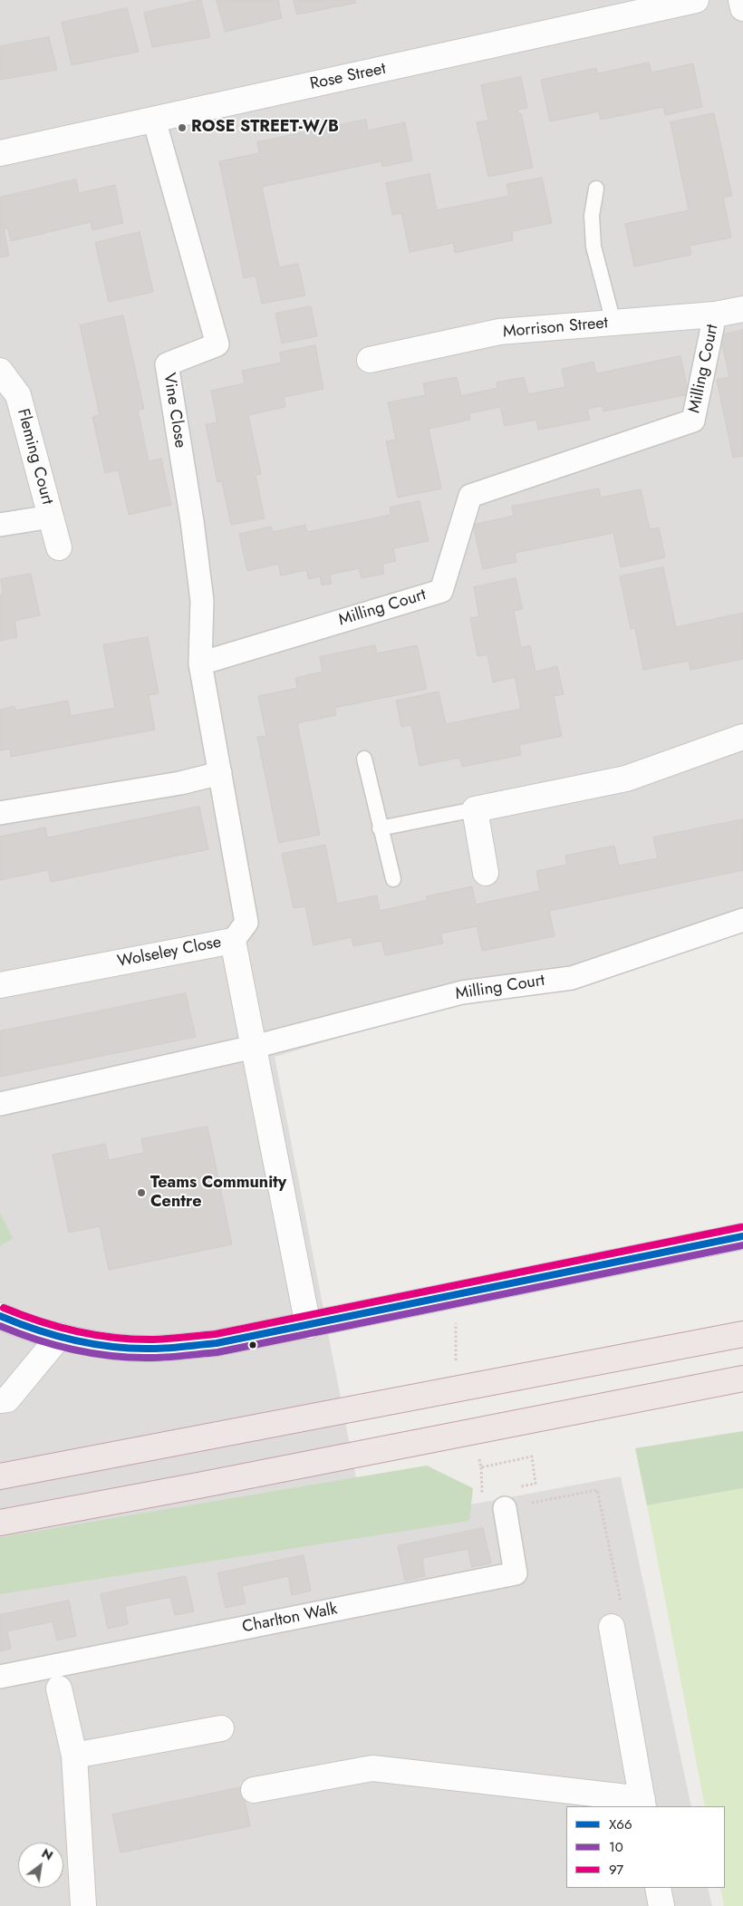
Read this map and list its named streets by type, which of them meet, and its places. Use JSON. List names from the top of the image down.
{
  "streets": {
    "street": [
      "Rose Street",
      "Morrison Street",
      "Milling Court",
      "Vine Close",
      "Fleming Court",
      "Wolseley Close",
      "Charlton Walk"
    ]
  },
  "crossings": [
    ["Rose Street", "Vine Close"],
    ["Morrison Street", "Milling Court"],
    ["Milling Court", "Vine Close"],
    ["Milling Court", "Wolseley Close"]
  ],
  "places": ["ROSE STREET-W/B", "Teams Community Centre"],
  "lines": ["transit line 97", "transit line X66", "transit line 10"],
  "legend": ["X66", "10", "97"],
  "north": "top right"
}
